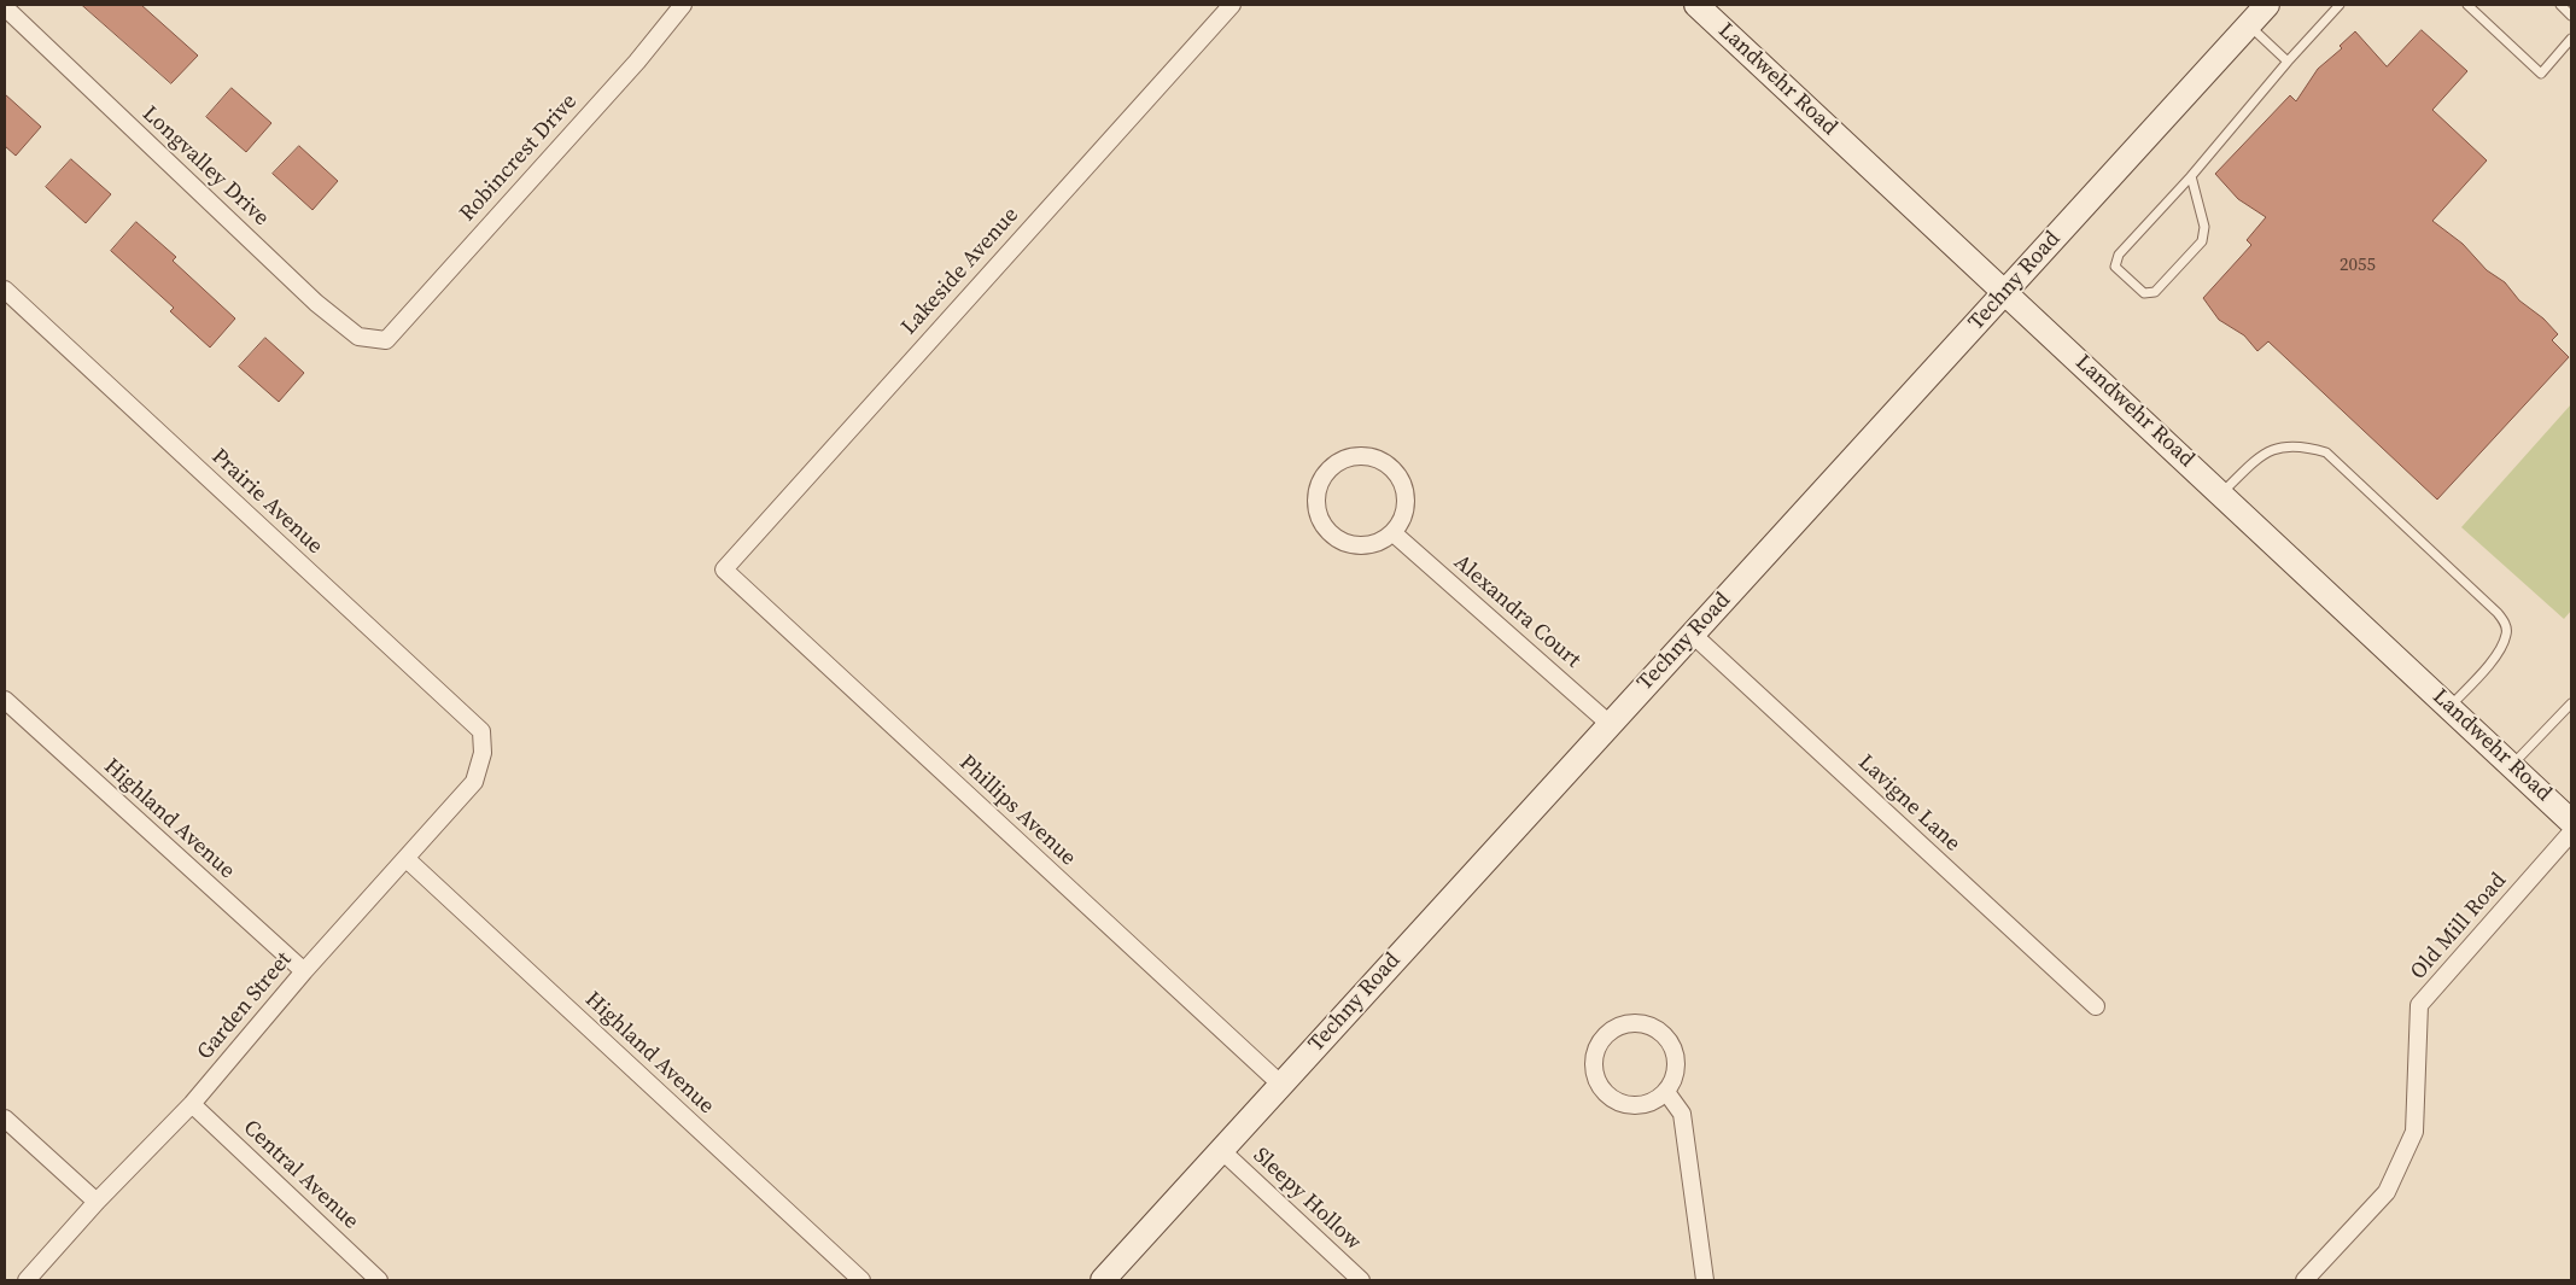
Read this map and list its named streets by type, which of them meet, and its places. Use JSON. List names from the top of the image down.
{
  "streets": {
    "main road": ["Landwehr Road", "Techny Road"],
    "street": [
      "Robincrest Drive",
      "Longvalley Drive",
      "Lakeside Avenue",
      "Prairie Avenue",
      "Alexandra Court",
      "Lavigne Lane",
      "Phillips Avenue",
      "Highland Avenue",
      "Old Mill Road",
      "Garden Street",
      "Central Avenue",
      "Sleepy Hollow"
    ]
  },
  "crossings": [
    ["Landwehr Road", "Techny Road"],
    ["Robincrest Drive", "Longvalley Drive"],
    ["Lakeside Avenue", "Phillips Avenue"],
    ["Techny Road", "Alexandra Court"],
    ["Techny Road", "Lavigne Lane"],
    ["Techny Road", "Phillips Avenue"],
    ["Techny Road", "Sleepy Hollow"],
    ["Prairie Avenue", "Garden Street"],
    ["Highland Avenue", "Garden Street"],
    ["Garden Street", "Central Avenue"]
  ],
  "house_numbers": ["2055"]
}
